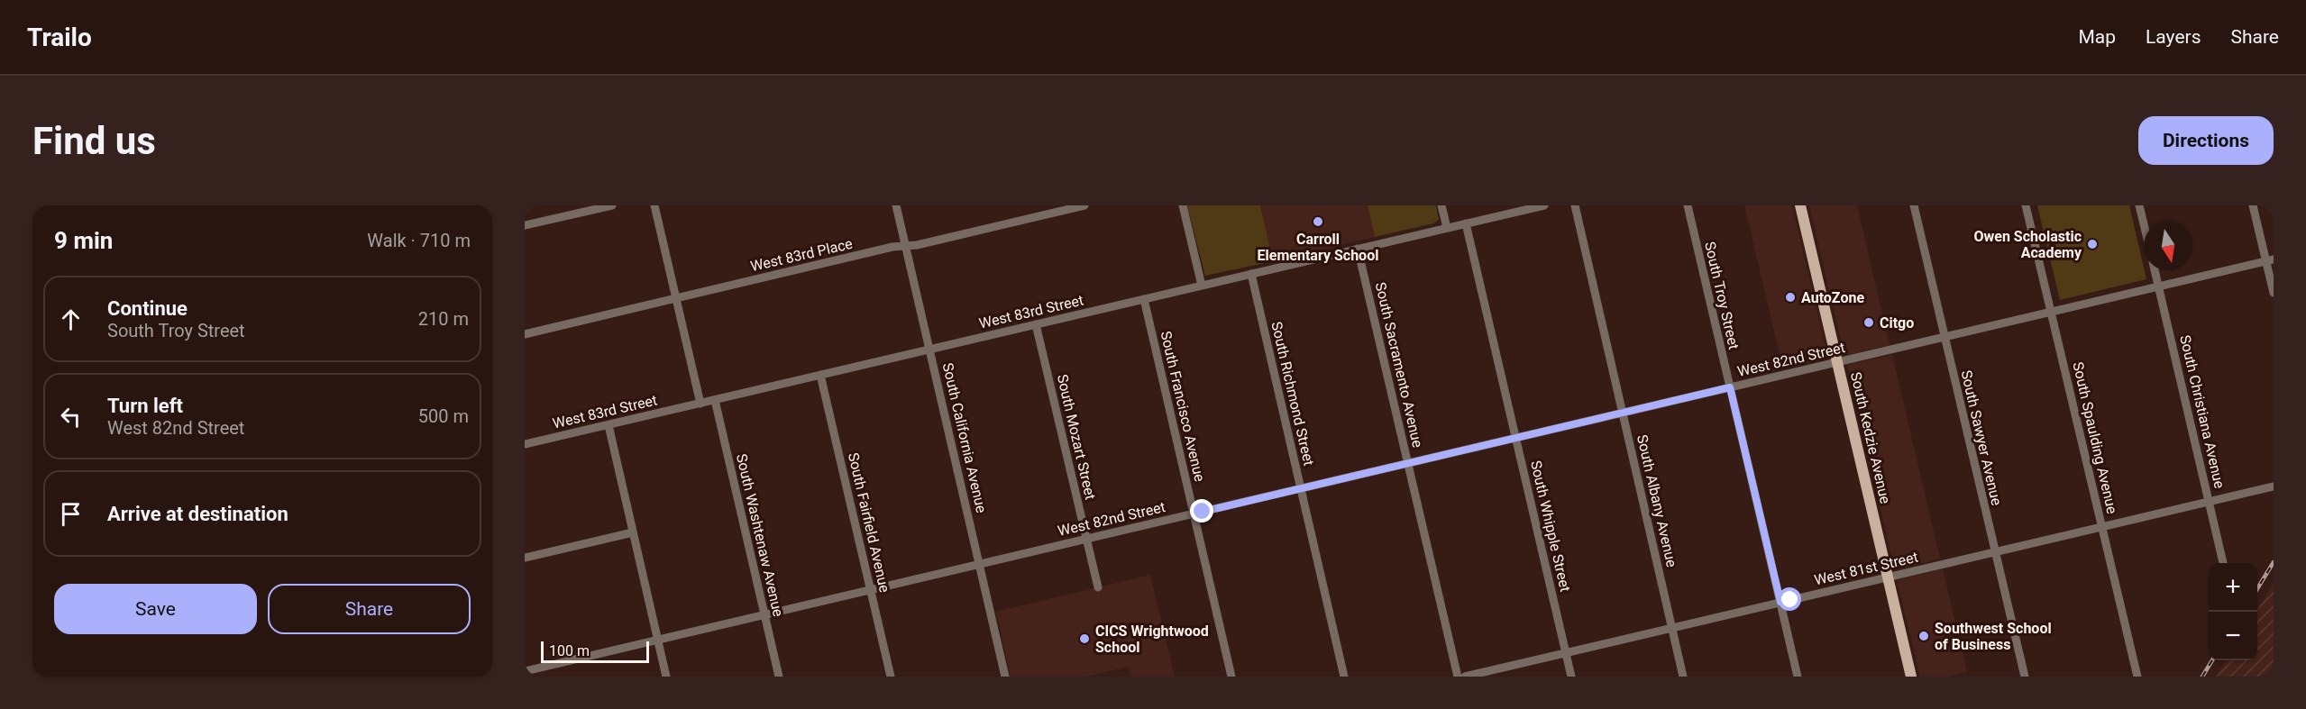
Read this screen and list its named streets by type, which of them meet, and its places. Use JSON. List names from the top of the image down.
{
  "streets": {
    "main road": ["South Kedzie Avenue"],
    "street": [
      "West 83rd Place",
      "South Troy Street",
      "West 83rd Street",
      "West 82nd Street",
      "South Sacramento Avenue",
      "South Richmond Street",
      "South Francisco Avenue",
      "South Christiana Avenue",
      "South Mozart Street",
      "South California Avenue",
      "South Sawyer Avenue",
      "South Spaulding Avenue",
      "South Albany Avenue",
      "South Fairfield Avenue",
      "South Whipple Street",
      "South Washtenaw Avenue",
      "West 81st Street"
    ]
  },
  "crossings": [
    ["West 83rd Place", "South California Avenue"],
    ["South Troy Street", "West 82nd Street"],
    ["South Troy Street", "West 81st Street"],
    ["West 83rd Street", "South Sacramento Avenue"],
    ["West 83rd Street", "South Richmond Street"],
    ["West 83rd Street", "South Francisco Avenue"],
    ["West 83rd Street", "South Mozart Street"],
    ["West 83rd Street", "South California Avenue"],
    ["West 83rd Street", "South Fairfield Avenue"],
    ["West 83rd Street", "South Whipple Street"],
    ["West 83rd Street", "South Washtenaw Avenue"],
    ["West 82nd Street", "South Sacramento Avenue"],
    ["West 82nd Street", "South Richmond Street"],
    ["West 82nd Street", "South Francisco Avenue"],
    ["West 82nd Street", "South Christiana Avenue"],
    ["West 82nd Street", "South Mozart Street"],
    ["West 82nd Street", "South California Avenue"],
    ["West 82nd Street", "South Kedzie Avenue"],
    ["West 82nd Street", "South Sawyer Avenue"],
    ["West 82nd Street", "South Spaulding Avenue"],
    ["West 82nd Street", "South Albany Avenue"],
    ["West 82nd Street", "South Fairfield Avenue"],
    ["West 82nd Street", "South Whipple Street"],
    ["West 82nd Street", "South Washtenaw Avenue"],
    ["South Christiana Avenue", "West 81st Street"],
    ["South Kedzie Avenue", "West 81st Street"],
    ["South Sawyer Avenue", "West 81st Street"],
    ["South Spaulding Avenue", "West 81st Street"],
    ["South Albany Avenue", "West 81st Street"],
    ["South Whipple Street", "West 81st Street"]
  ],
  "places": [
    "Carroll Elementary School",
    "Owen Scholastic Academy",
    "AutoZone",
    "Citgo",
    "Southwest School of Business",
    "CICS Wrightwood School"
  ],
  "scale_bar": "100 m",
  "north": "bottom",
  "page": {
    "header": "Trailo",
    "nav": ["Map", "Layers", "Share"],
    "buttons": [
      "Directions",
      ["Save", "Share"]
    ],
    "title": "Find us",
    "heading": ["9 min", "Walk · 710 m"],
    "list": [
      ["Continue", "South Troy Street", "210 m"],
      ["Turn left", "West 82nd Street", "500 m"],
      "Arrive at destination"
    ],
    "map_buttons": ["+", "−"],
    "scale": "100 m"
  }
}
